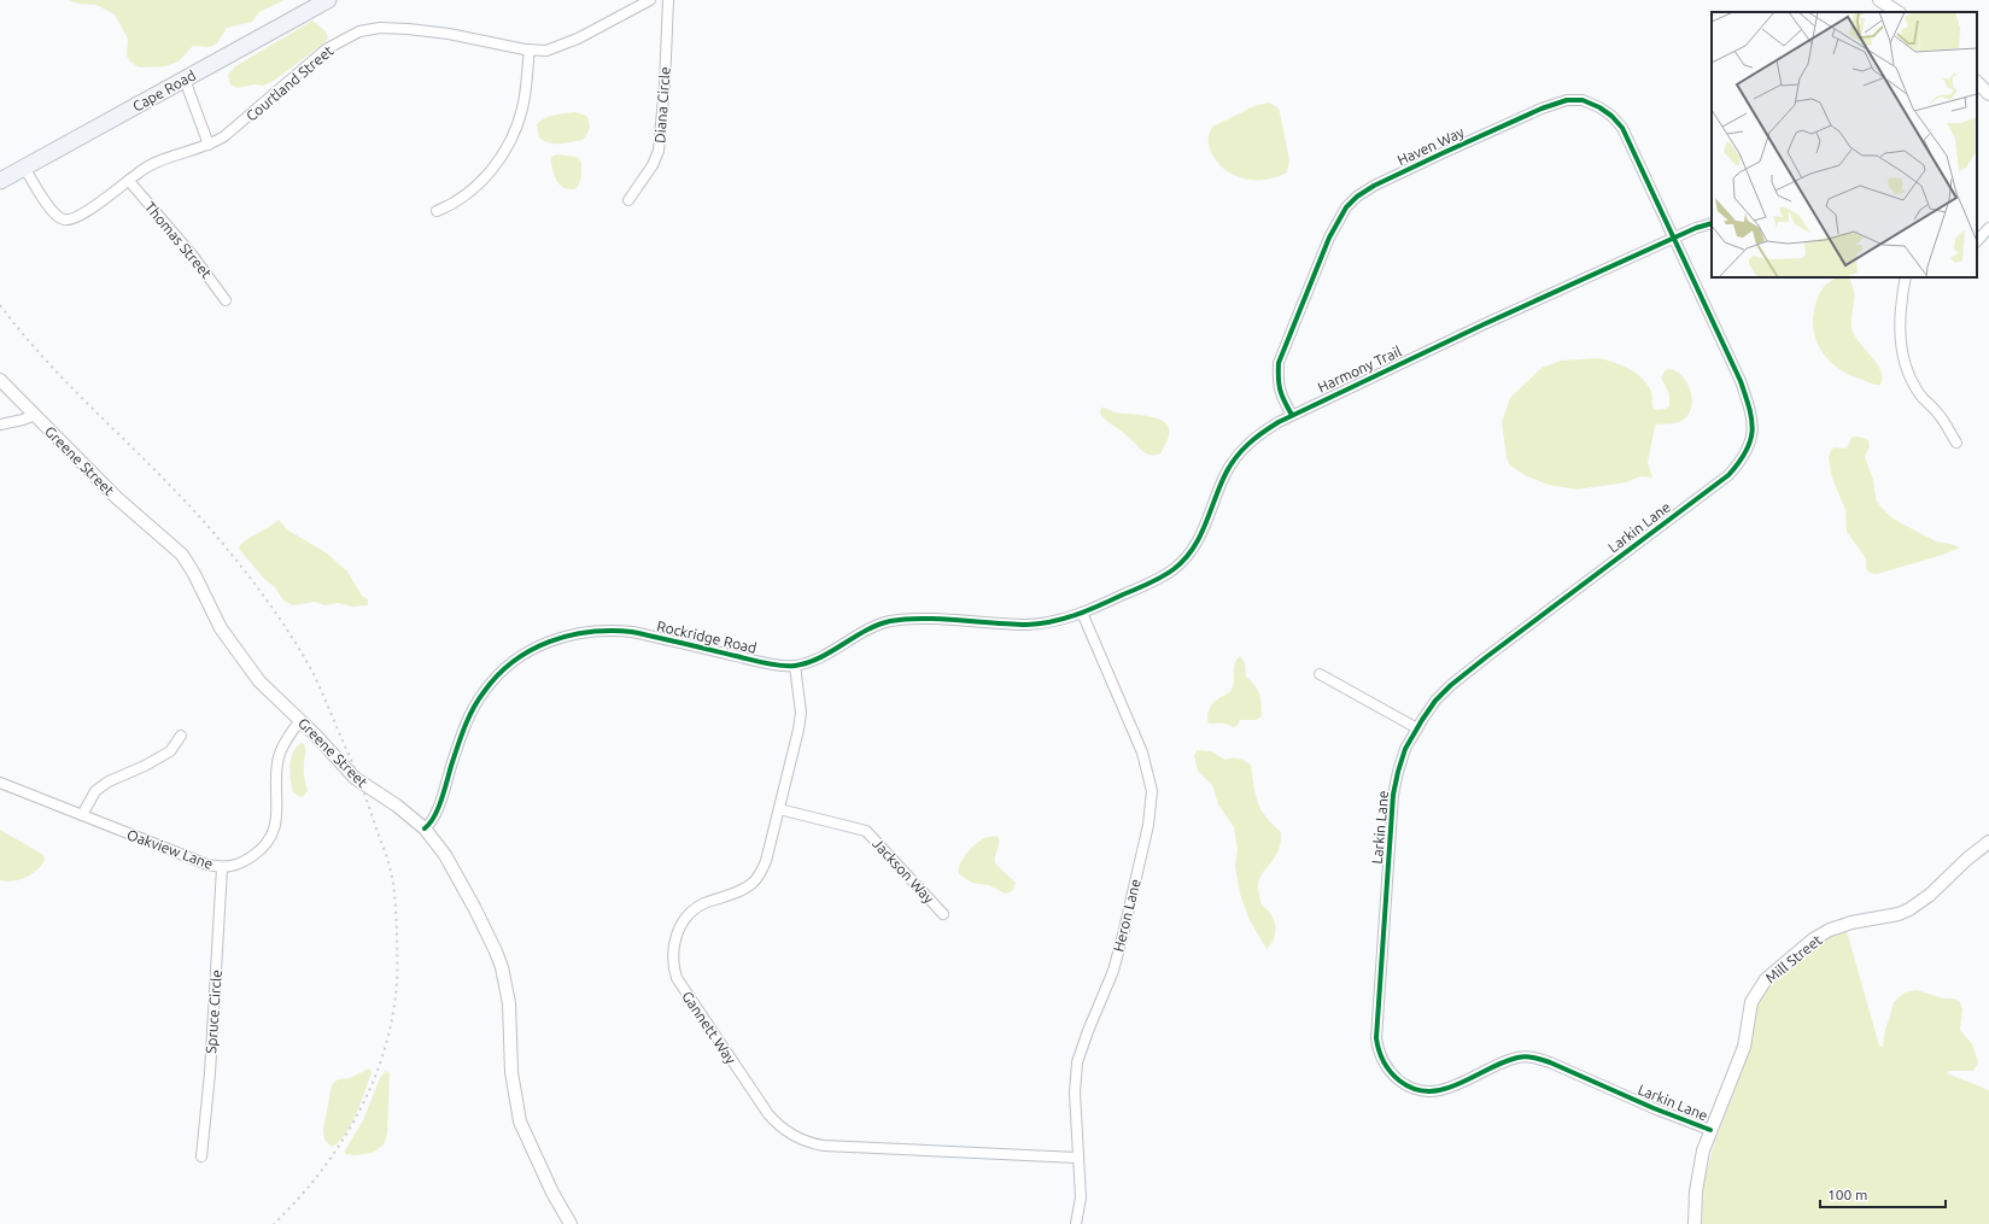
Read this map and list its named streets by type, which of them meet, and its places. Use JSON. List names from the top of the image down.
{
  "streets": {
    "main road": ["Cape Road"],
    "street": [
      "Courtland Street",
      "Diana Circle",
      "Haven Way",
      "Thomas Street",
      "Harmony Trail",
      "Greene Street",
      "Larkin Lane",
      "Rockridge Road",
      "Oakview Lane",
      "Jackson Way",
      "Heron Lane",
      "Mill Street",
      "Spruce Circle",
      "Gannett Way"
    ]
  },
  "crossings": [
    ["Courtland Street", "Cape Road"],
    ["Courtland Street", "Thomas Street"],
    ["Haven Way", "Harmony Trail"],
    ["Haven Way", "Larkin Lane"],
    ["Harmony Trail", "Larkin Lane"],
    ["Harmony Trail", "Rockridge Road"],
    ["Harmony Trail", "Heron Lane"],
    ["Greene Street", "Rockridge Road"],
    ["Greene Street", "Oakview Lane"],
    ["Larkin Lane", "Mill Street"],
    ["Rockridge Road", "Heron Lane"],
    ["Rockridge Road", "Gannett Way"],
    ["Oakview Lane", "Spruce Circle"],
    ["Jackson Way", "Gannett Way"],
    ["Heron Lane", "Gannett Way"]
  ],
  "scale_bar": "100 m"
}
